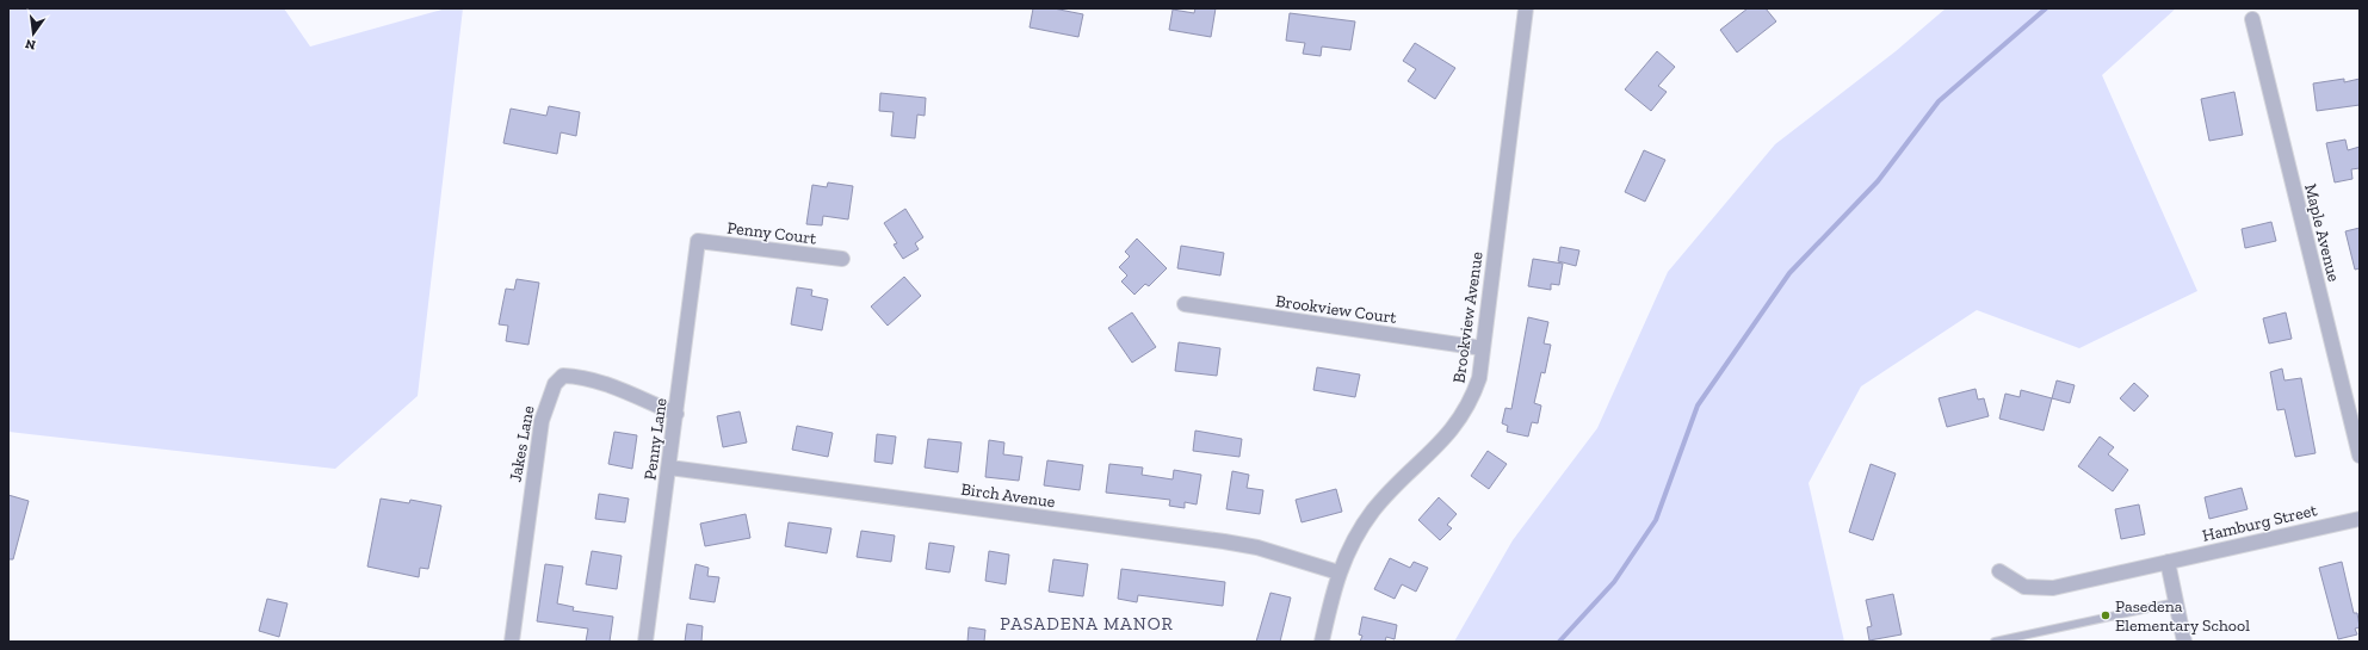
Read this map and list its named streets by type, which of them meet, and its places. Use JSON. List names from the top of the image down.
{
  "streets": {
    "street": [
      "Penny Court",
      "Maple Avenue",
      "Brookview Court",
      "Brookview Avenue",
      "Penny Lane",
      "Jakes Lane",
      "Birch Avenue",
      "Hamburg Street"
    ]
  },
  "crossings": [
    ["Penny Court", "Penny Lane"],
    ["Brookview Court", "Brookview Avenue"],
    ["Brookview Avenue", "Birch Avenue"],
    ["Penny Lane", "Jakes Lane"],
    ["Penny Lane", "Birch Avenue"]
  ],
  "districts": ["PASADENA MANOR"],
  "places": ["Pasedena Elementary School"],
  "north": "bottom"
}
